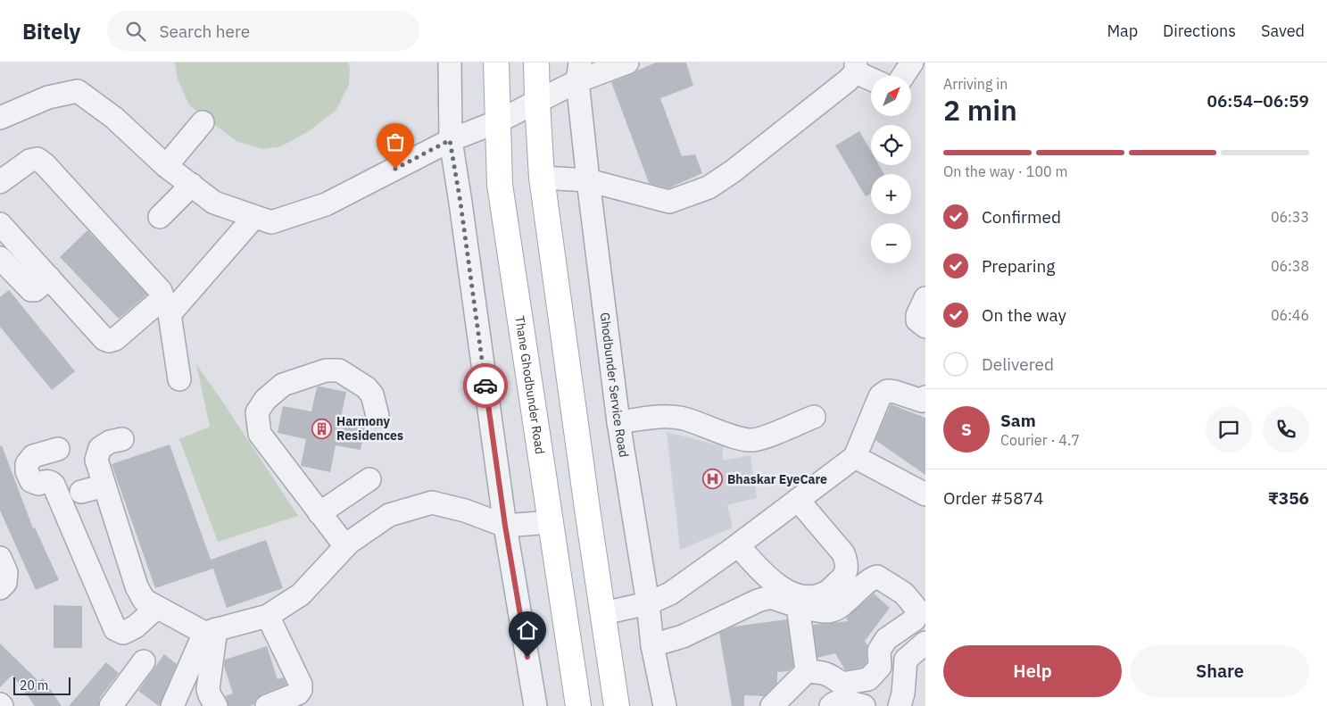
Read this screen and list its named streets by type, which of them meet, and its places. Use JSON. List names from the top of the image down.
{
  "streets": {
    "main road": ["Thane Ghodbunder Road"],
    "street": ["Ghodbunder Service Road"]
  },
  "places": {
    "building": ["Harmony Residences"],
    "hospital": ["Bhaskar EyeCare"]
  },
  "scale_bar": "20 m",
  "north": "top right",
  "page": {
    "header": "Bitely",
    "search": "Search here",
    "nav": ["Map", "Directions", "Saved"],
    "heading": ["2 min", "Arriving in", "06:54–06:59"],
    "panel": [
      "Sam",
      "Courier · 4.7",
      "Order #5874",
      "₹356"
    ],
    "map_buttons": ["+", "−"],
    "bar": "On the way · 100 m",
    "list": [
      ["Confirmed", "06:33"],
      ["Preparing", "06:38"],
      ["On the way", "06:46"],
      "Delivered"
    ],
    "round": "S",
    "buttons": ["Help", "Share"],
    "scale": "20 m"
  }
}
